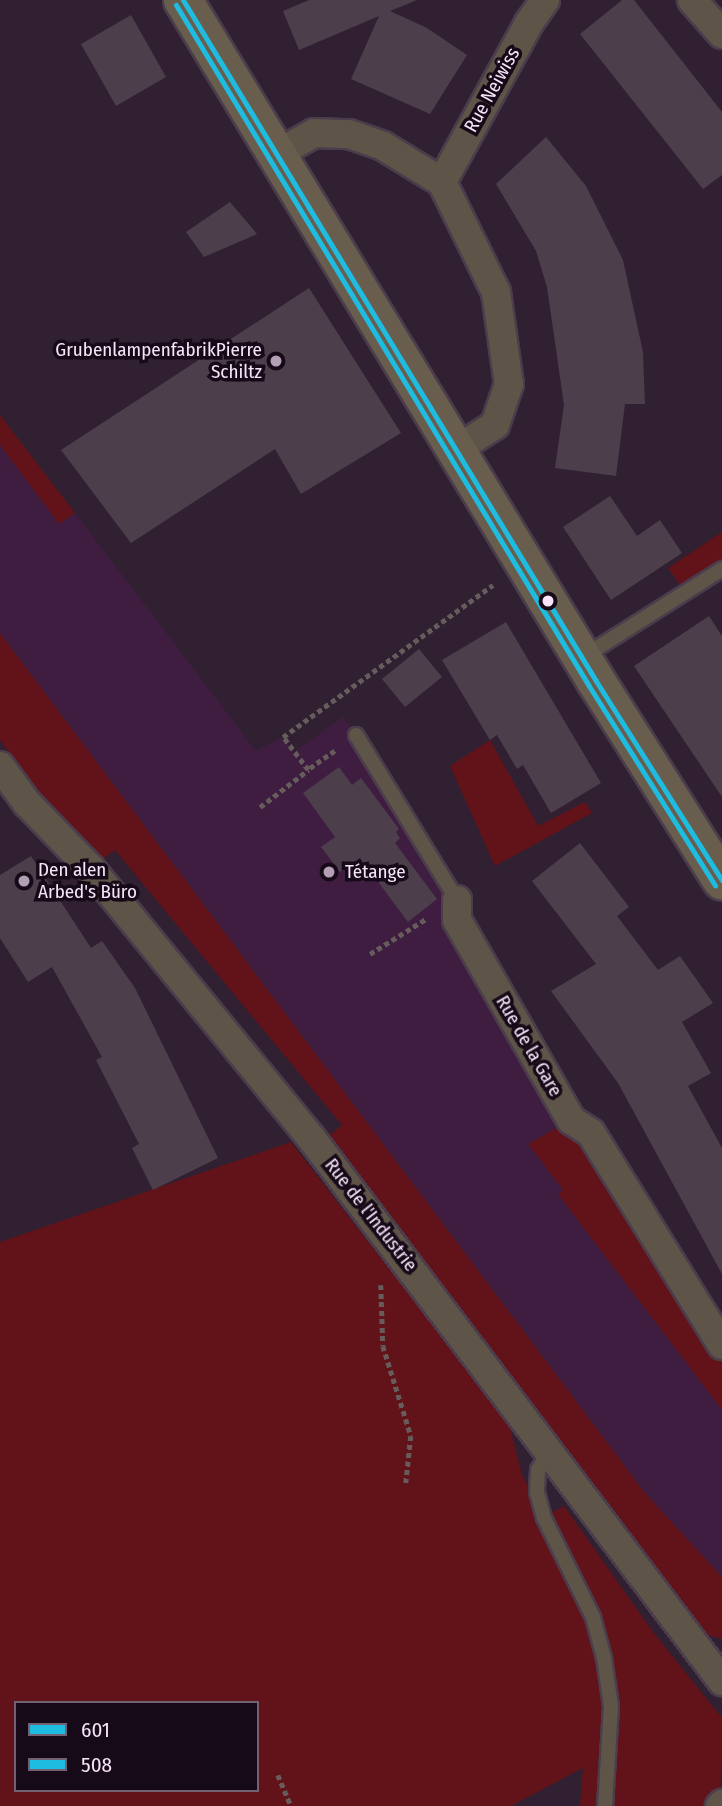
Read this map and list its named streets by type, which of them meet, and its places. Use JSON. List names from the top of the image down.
{
  "streets": {
    "street": ["Rue Neiwiss", "Rue de la Gare", "Rue de l'Industrie"]
  },
  "places": ["GrubenlampenfabrikPierre Schiltz", "Tétange", "Den alen Arbed's Büro"],
  "lines": ["transit line 601", "transit line 508"],
  "legend": ["601", "508"]
}
